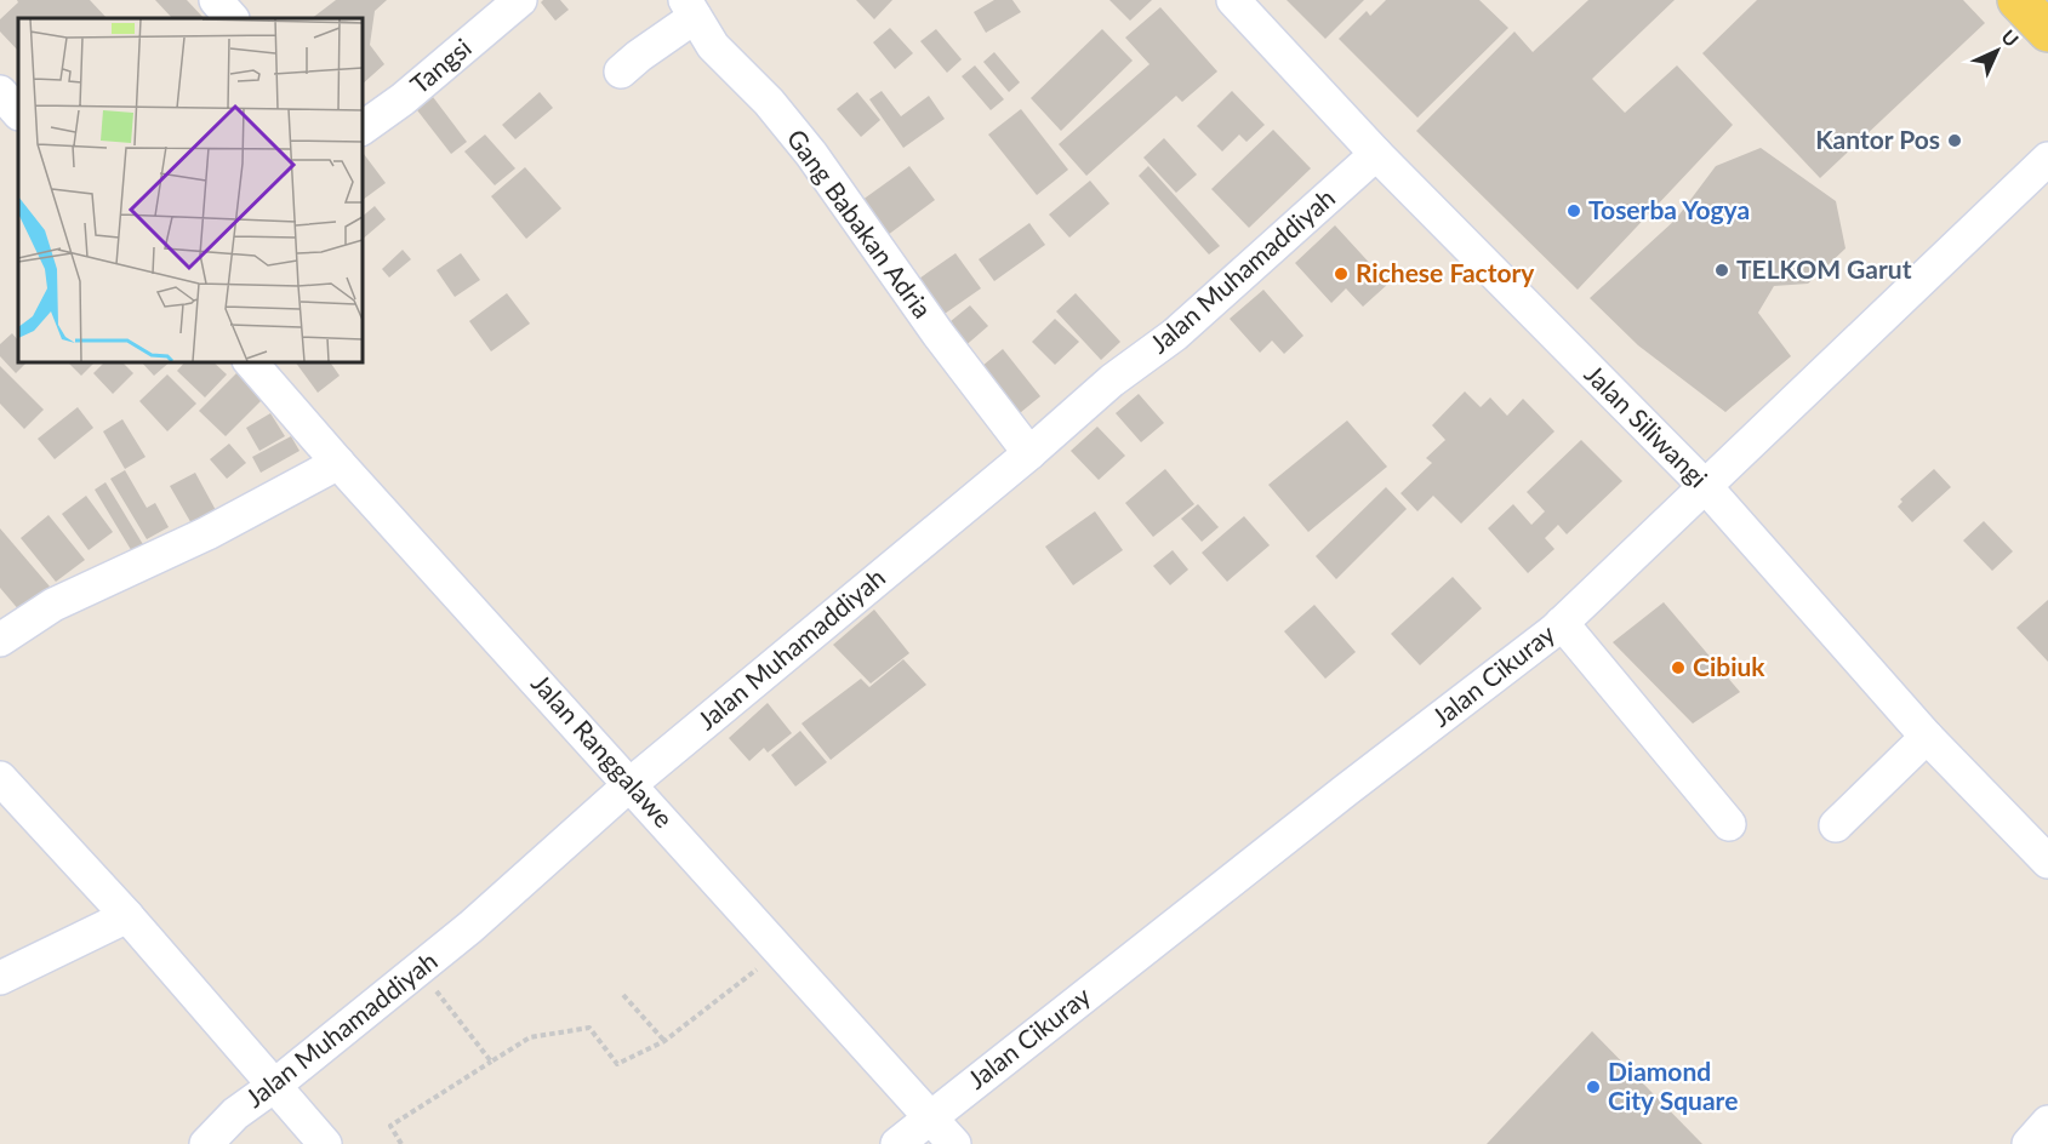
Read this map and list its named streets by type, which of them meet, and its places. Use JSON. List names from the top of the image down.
{
  "streets": {
    "street": [
      "Tangsi",
      "Gang Babakan Adria",
      "Jalan Muhamaddiyah",
      "Jalan Siliwangi",
      "Jalan Cikuray",
      "Jalan Ranggalawe"
    ]
  },
  "crossings": [
    ["Gang Babakan Adria", "Jalan Muhamaddiyah"],
    ["Jalan Muhamaddiyah", "Jalan Siliwangi"],
    ["Jalan Muhamaddiyah", "Jalan Ranggalawe"],
    ["Jalan Siliwangi", "Jalan Cikuray"],
    ["Jalan Cikuray", "Jalan Ranggalawe"]
  ],
  "places": [
    "Kantor Pos",
    "Toserba Yogya",
    "TELKOM Garut",
    "Richese Factory",
    "Cibiuk",
    "Diamond City Square"
  ],
  "north": "top right"
}
